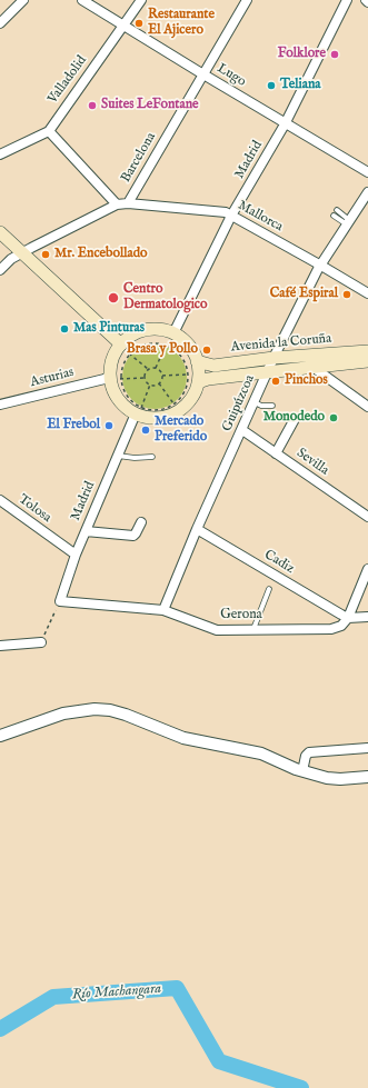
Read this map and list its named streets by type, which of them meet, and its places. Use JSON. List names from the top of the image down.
{
  "streets": {
    "main road": ["Avenida la Coruña"],
    "street": [
      "Lugo",
      "Valladolid",
      "Barcelona",
      "Madrid",
      "Mallorca",
      "Asturias",
      "Guipúzcoa",
      "Sevilla",
      "Tolosa",
      "Cadiz",
      "Gerona"
    ]
  },
  "crossings": [
    ["Lugo", "Valladolid"],
    ["Lugo", "Barcelona"],
    ["Lugo", "Madrid"],
    ["Barcelona", "Mallorca"],
    ["Madrid", "Mallorca"],
    ["Madrid", "Tolosa"],
    ["Madrid", "Gerona"],
    ["Mallorca", "Guipúzcoa"],
    ["Avenida la Coruña", "Guipúzcoa"],
    ["Guipúzcoa", "Sevilla"],
    ["Guipúzcoa", "Cadiz"],
    ["Guipúzcoa", "Gerona"],
    ["Cadiz", "Gerona"]
  ],
  "water": ["Río Machangara"],
  "places": [
    "Restaurante El Ajicero",
    "Folklore",
    "Teliana",
    "Suites LeFontane",
    "Mr. Encebollado",
    "Café Espiral",
    "Centro Dermatologico",
    "Mas Pinturas",
    "Brasa y Pollo",
    "Pinchos",
    "Monodedo",
    "El Frebol",
    "Mercado Preferido"
  ]
}
